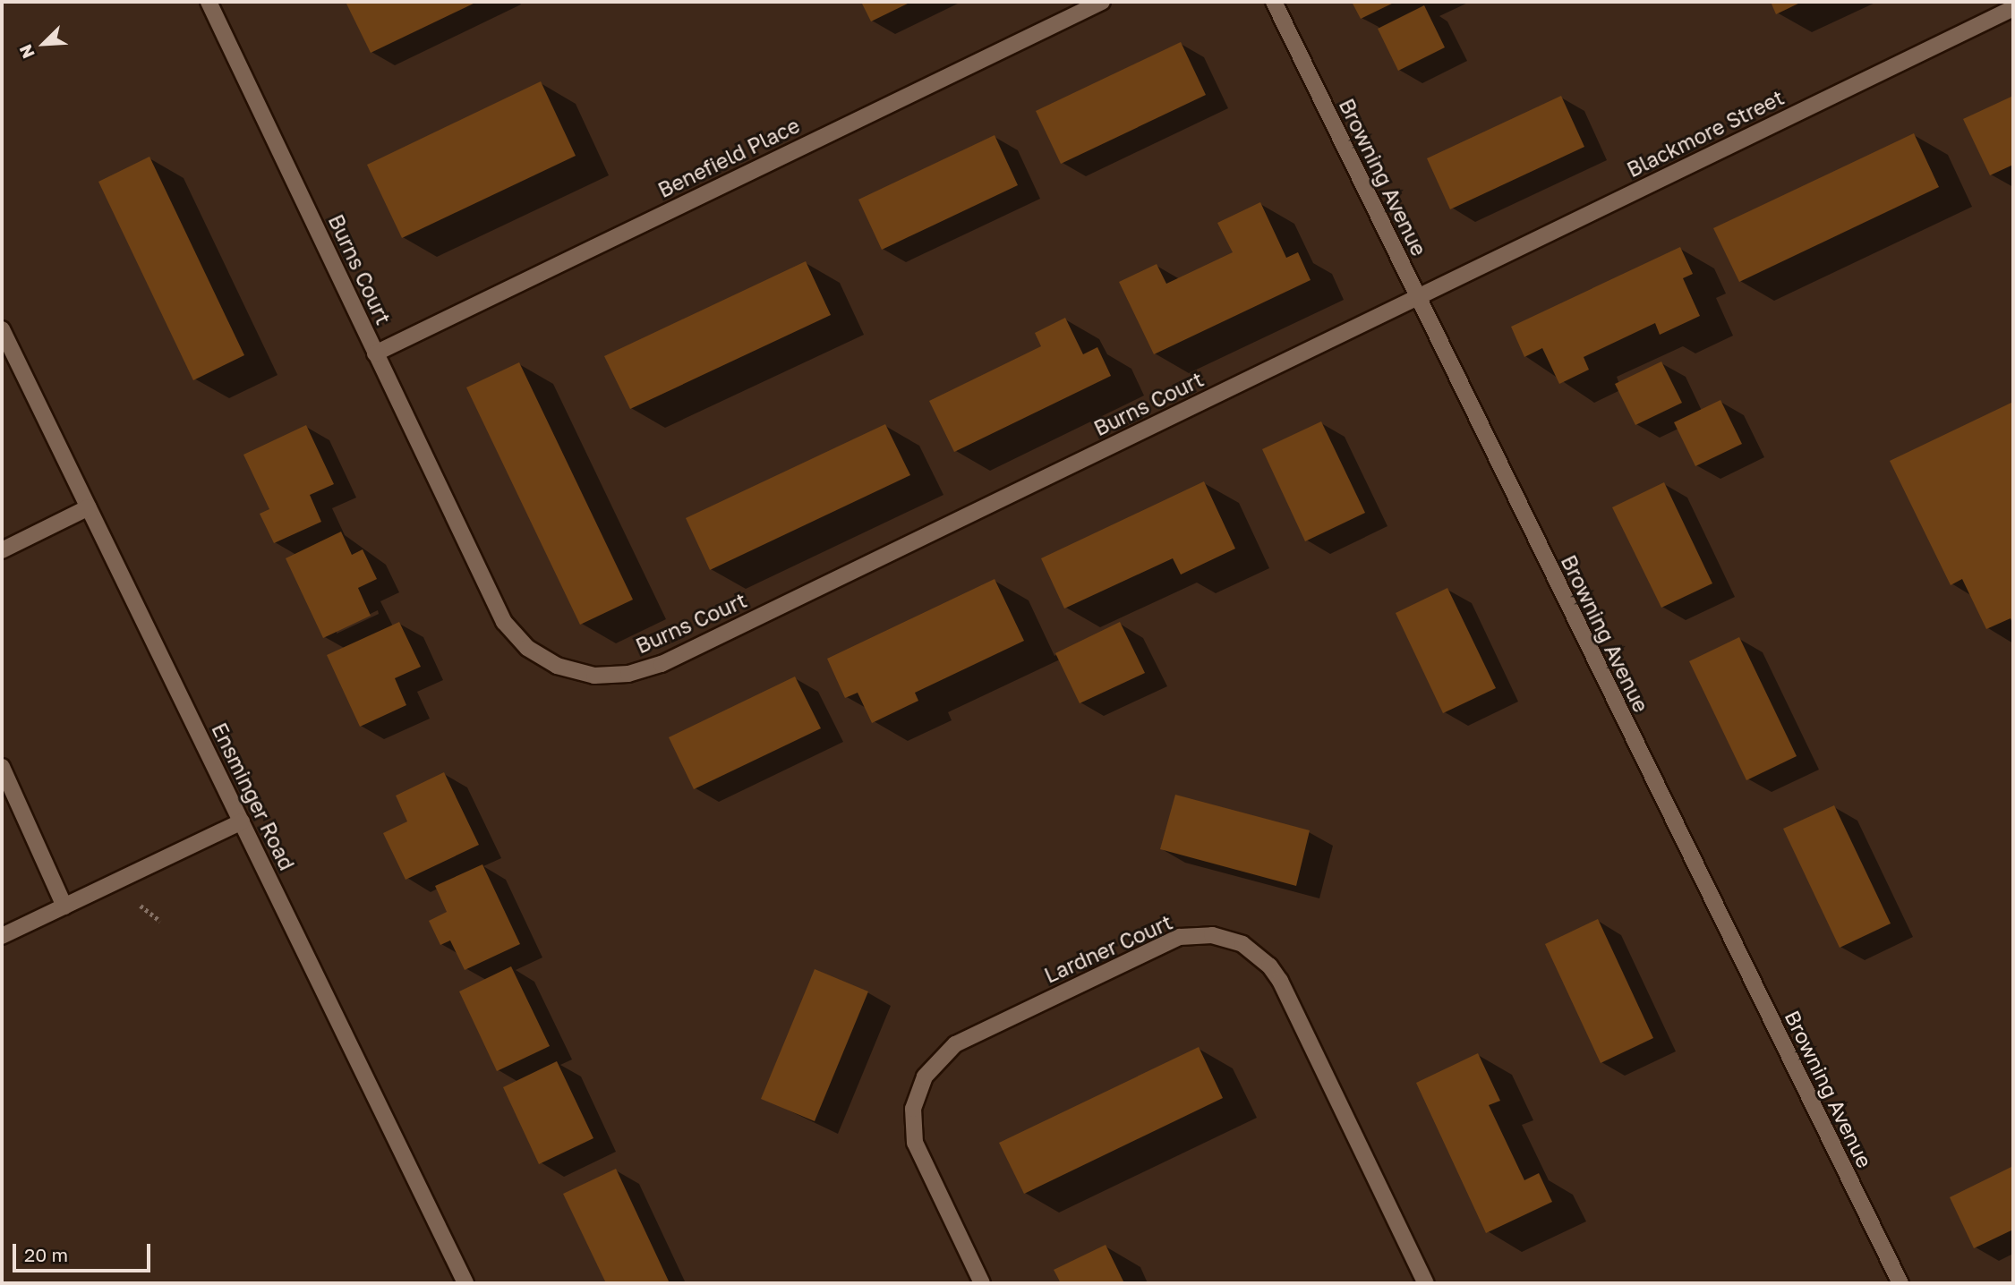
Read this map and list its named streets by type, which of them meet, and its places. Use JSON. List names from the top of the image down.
{
  "streets": {
    "street": [
      "Blackmore Street",
      "Benefield Place",
      "Browning Avenue",
      "Burns Court",
      "Ensminger Road",
      "Lardner Court"
    ]
  },
  "crossings": [
    ["Blackmore Street", "Browning Avenue"],
    ["Blackmore Street", "Burns Court"],
    ["Benefield Place", "Burns Court"],
    ["Browning Avenue", "Burns Court"]
  ],
  "scale_bar": "20 m",
  "north": "bottom left"
}
